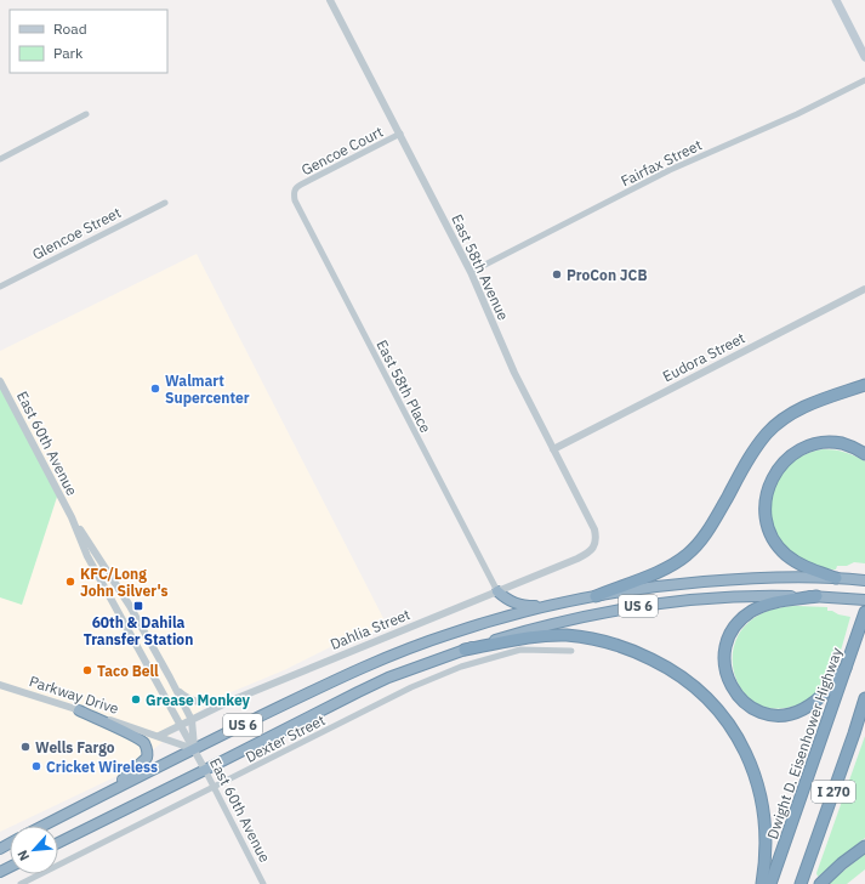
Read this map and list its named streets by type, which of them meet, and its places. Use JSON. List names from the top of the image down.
{
  "streets": {
    "highway": ["US 6", "Dwight D. Eisenhower Highway", "I 270"],
    "street": [
      "Gencoe Court",
      "Fairfax Street",
      "Glencoe Street",
      "East 58th Avenue",
      "Eudora Street",
      "East 58th Place",
      "East 60th Avenue",
      "Dahlia Street",
      "Parkway Drive",
      "Dexter Street"
    ]
  },
  "crossings": [
    ["Gencoe Court", "East 58th Avenue"],
    ["Gencoe Court", "East 58th Place"],
    ["Fairfax Street", "East 58th Avenue"],
    ["East 58th Avenue", "Eudora Street"],
    ["East 58th Avenue", "Dahlia Street"],
    ["East 58th Place", "Dahlia Street"],
    ["East 60th Avenue", "US 6"],
    ["East 60th Avenue", "Dahlia Street"],
    ["East 60th Avenue", "Parkway Drive"],
    ["East 60th Avenue", "Dexter Street"],
    ["US 6", "Parkway Drive"],
    ["Dahlia Street", "Parkway Drive"]
  ],
  "places": {
    "other": [
      "ProCon JCB",
      "Walmart Supercenter",
      "KFC/Long John Silver's",
      "Taco Bell",
      "Grease Monkey",
      "Wells Fargo",
      "Cricket Wireless"
    ],
    "transit": ["60th & Dahila Transfer Station"]
  },
  "legend": ["Road", "Park"],
  "north": "bottom left"
}
